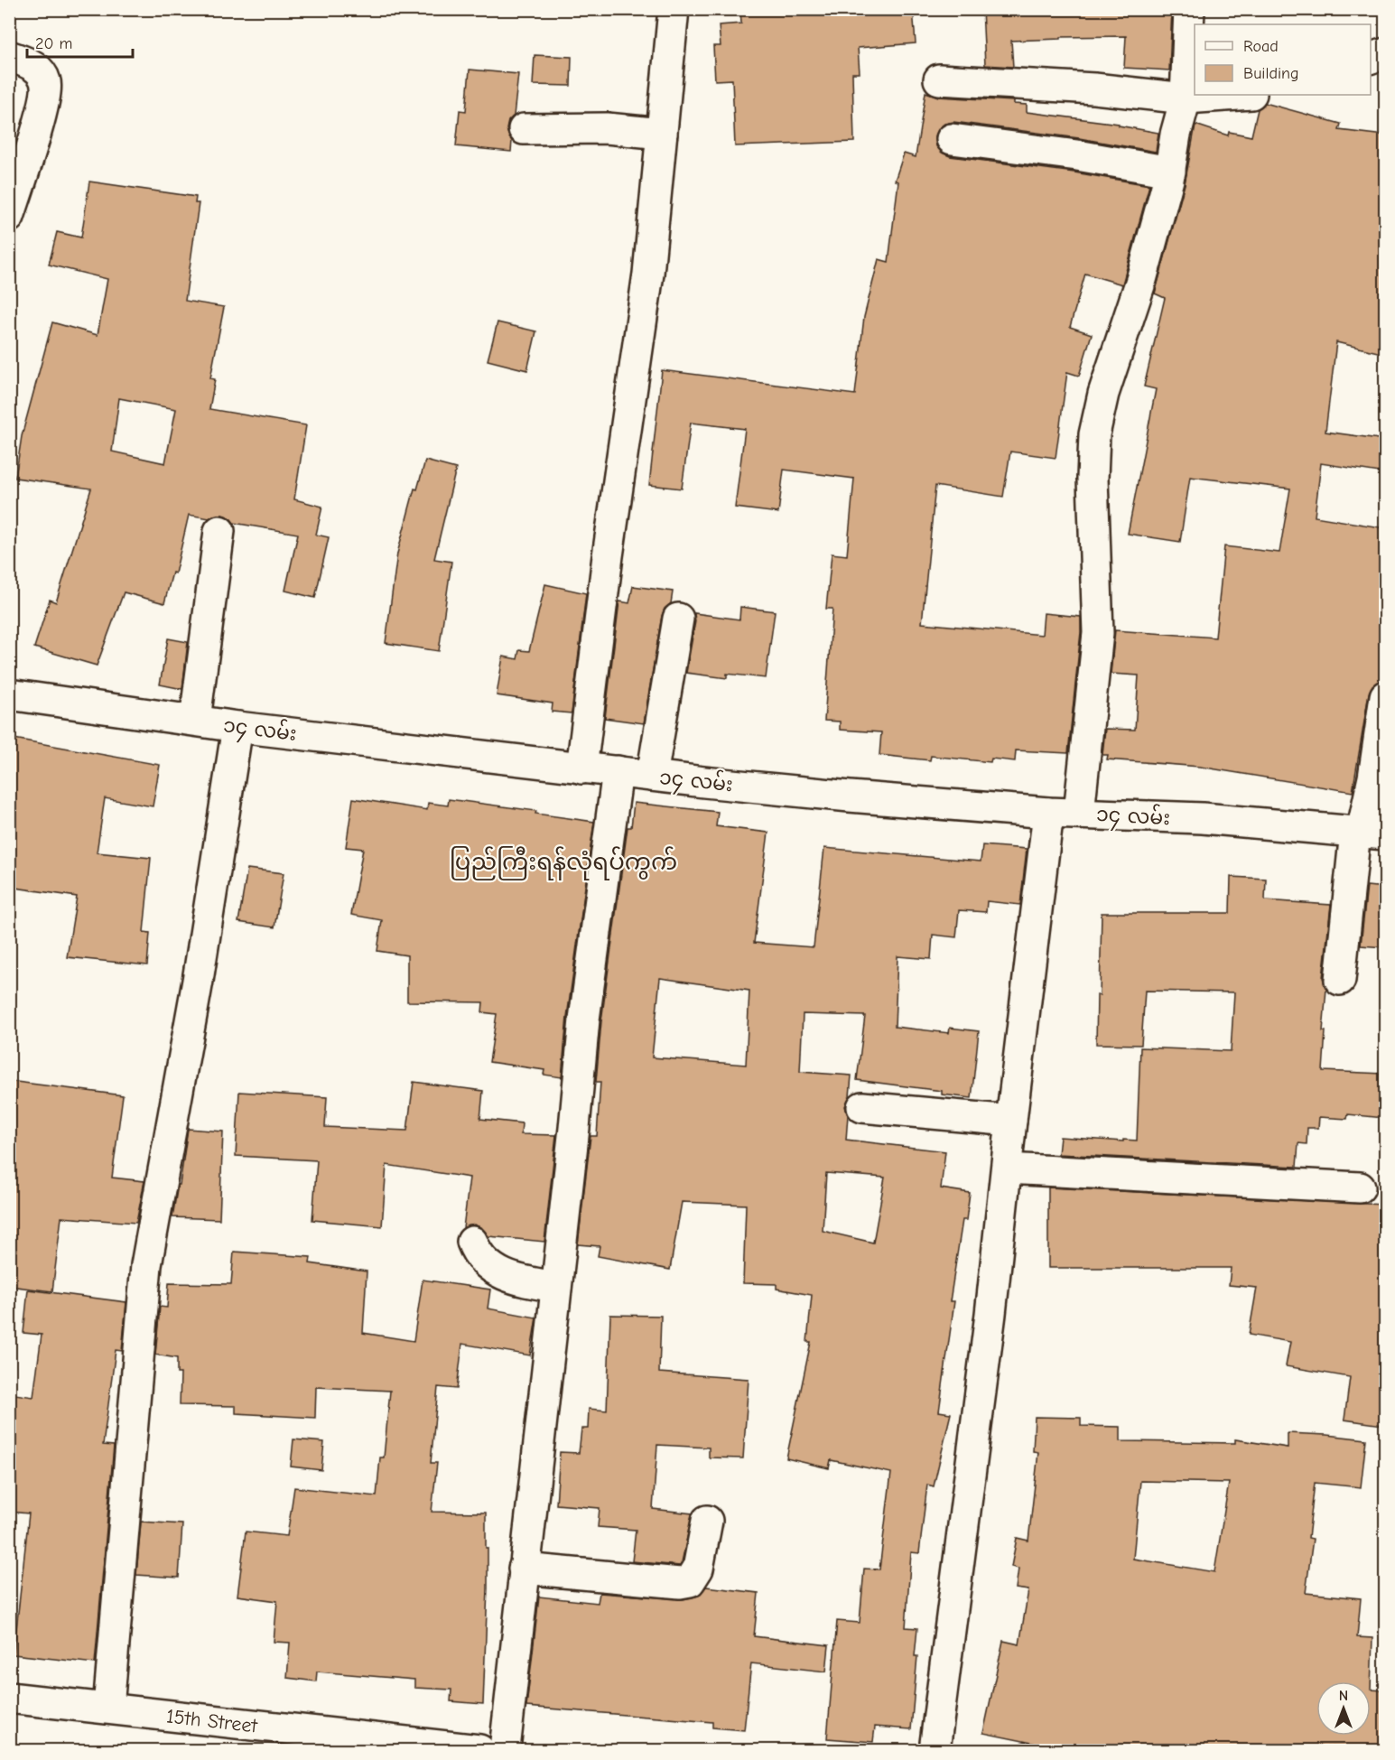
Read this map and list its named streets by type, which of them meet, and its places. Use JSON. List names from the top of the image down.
{
  "streets": {
    "street": ["၁၄ လမ်း", "15th Street"]
  },
  "districts": ["ပြည်ကြီးရန်လုံရပ်ကွက်"],
  "legend": ["Road", "Building"],
  "scale_bar": "20 m",
  "north": "top"
}
